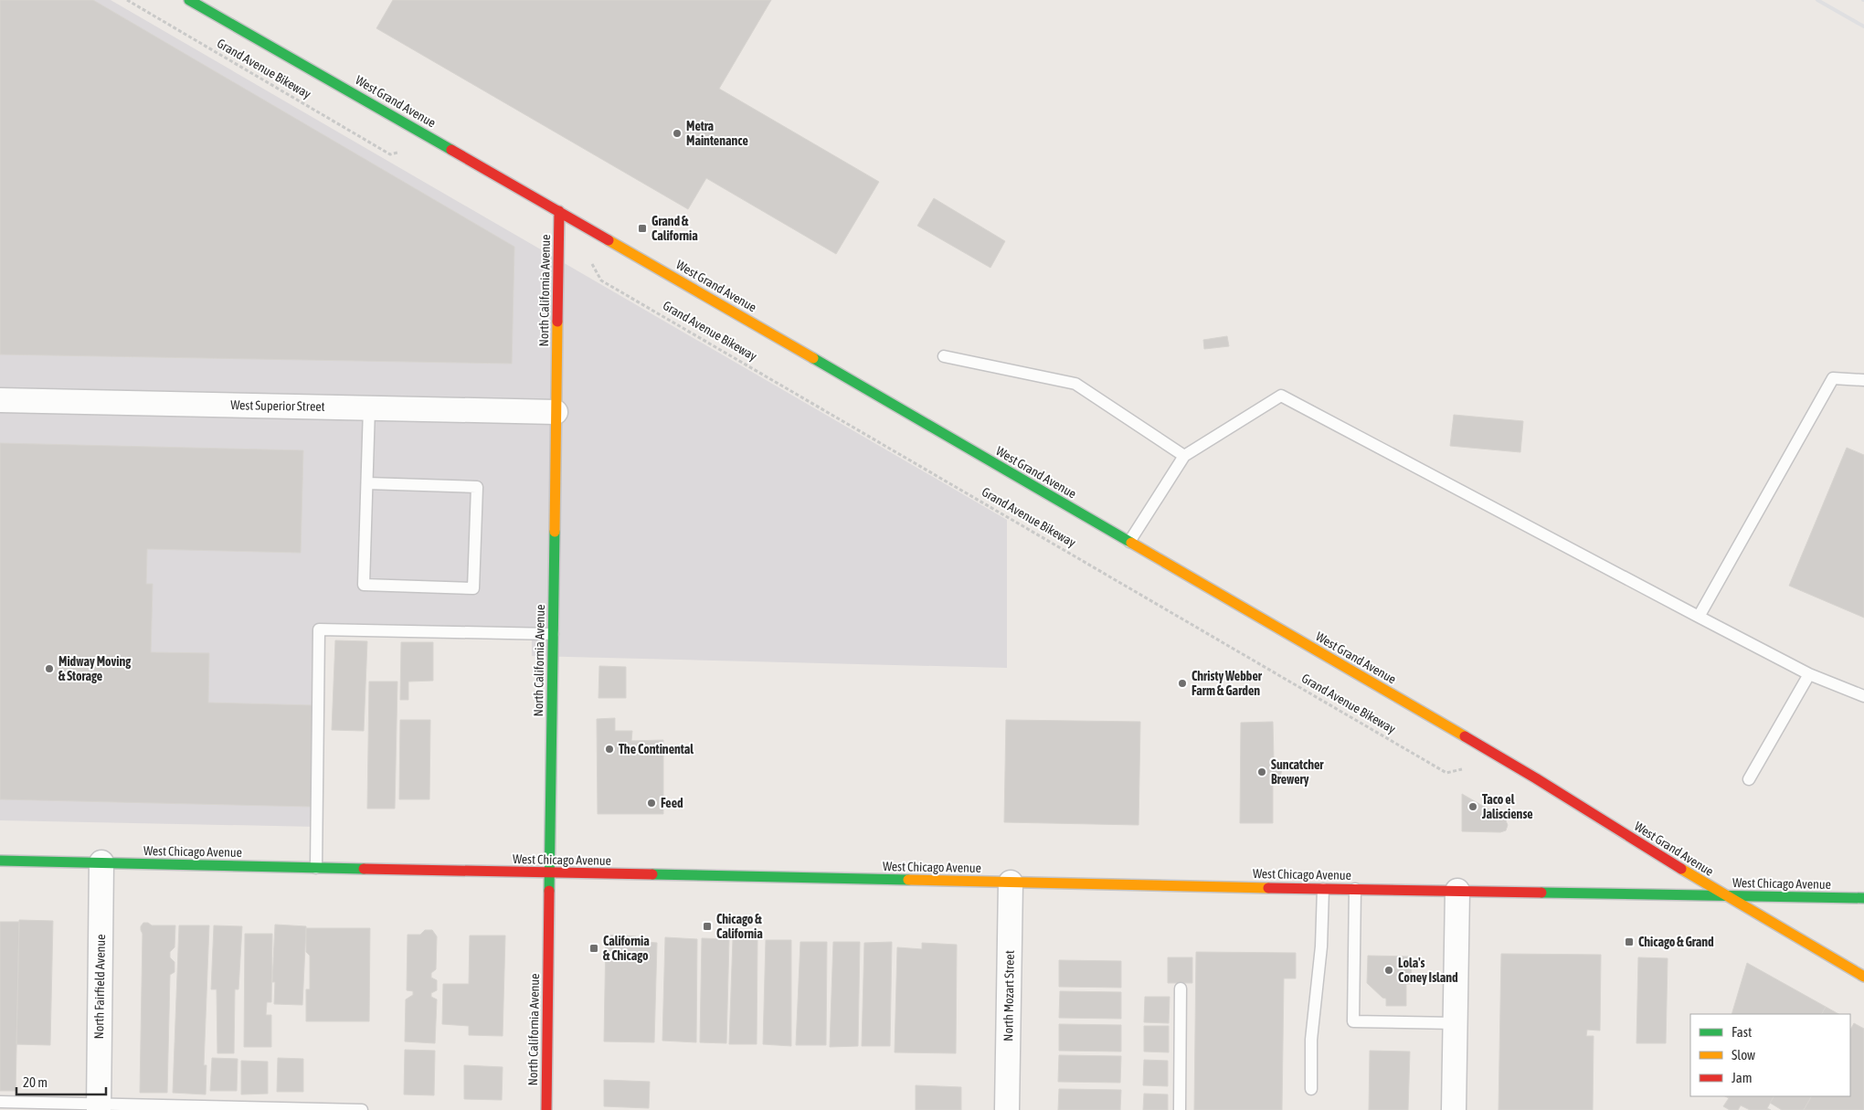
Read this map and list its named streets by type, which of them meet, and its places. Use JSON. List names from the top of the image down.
{
  "streets": {
    "main road": ["West Grand Avenue", "North California Avenue", "West Chicago Avenue"],
    "street": ["West Superior Street", "North Fairfield Avenue", "North Mozart Street"],
    "path": ["Grand Avenue Bikeway"]
  },
  "crossings": [
    ["West Grand Avenue", "North California Avenue"],
    ["West Grand Avenue", "West Chicago Avenue"],
    ["North California Avenue", "West Superior Street"],
    ["North California Avenue", "West Chicago Avenue"],
    ["West Chicago Avenue", "North Fairfield Avenue"],
    ["West Chicago Avenue", "North Mozart Street"]
  ],
  "places": {
    "other": [
      "Metra Maintenance",
      "Midway Moving & Storage",
      "Christy Webber Farm & Garden",
      "The Continental",
      "Suncatcher Brewery",
      "Feed",
      "Taco el Jalisciense",
      "Lola's Coney Island"
    ],
    "transit": [
      "Grand & California",
      "Chicago & California",
      "Chicago & Grand",
      "California & Chicago"
    ]
  },
  "legend": ["Fast", "Slow", "Jam"],
  "scale_bar": "20 m"
}
